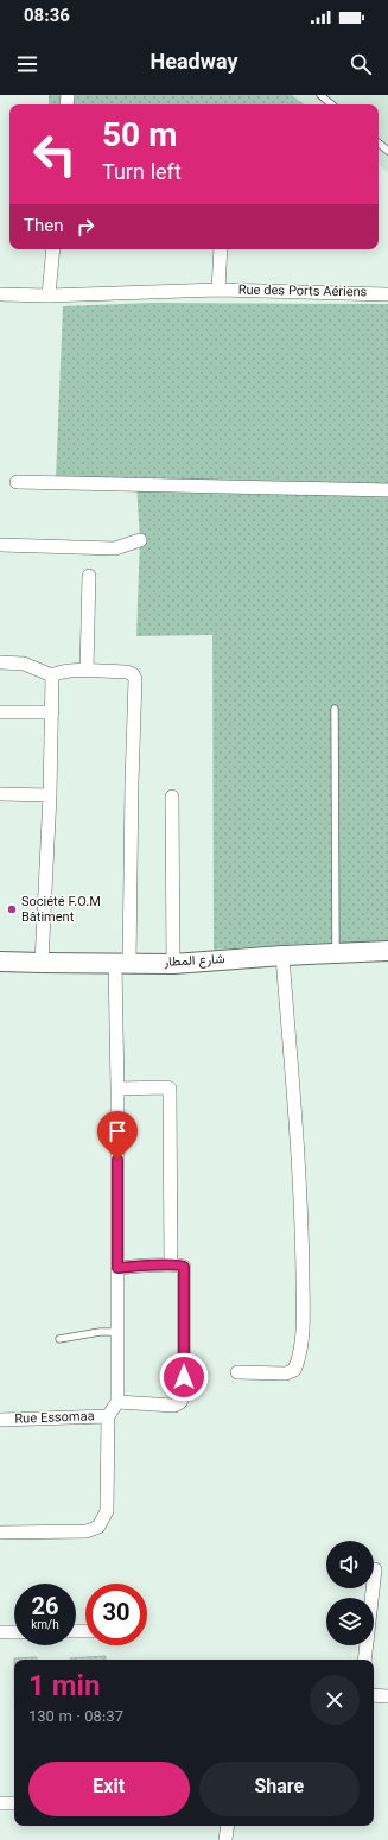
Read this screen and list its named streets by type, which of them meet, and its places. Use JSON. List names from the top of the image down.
{
  "streets": {
    "street": ["Rue des Ports Aériens", "شارع المطار", "Rue Essomaa"]
  },
  "places": ["Société F.O.M Bâtiment"],
  "page": {
    "status": "08:36",
    "header": "Headway",
    "turn": ["50 m", "Turn left"],
    "then": "Then",
    "speed": "26 km/h",
    "limit": "30",
    "heading": ["1 min", "130 m · 08:37"],
    "buttons": ["Exit", "Share"]
  }
}
